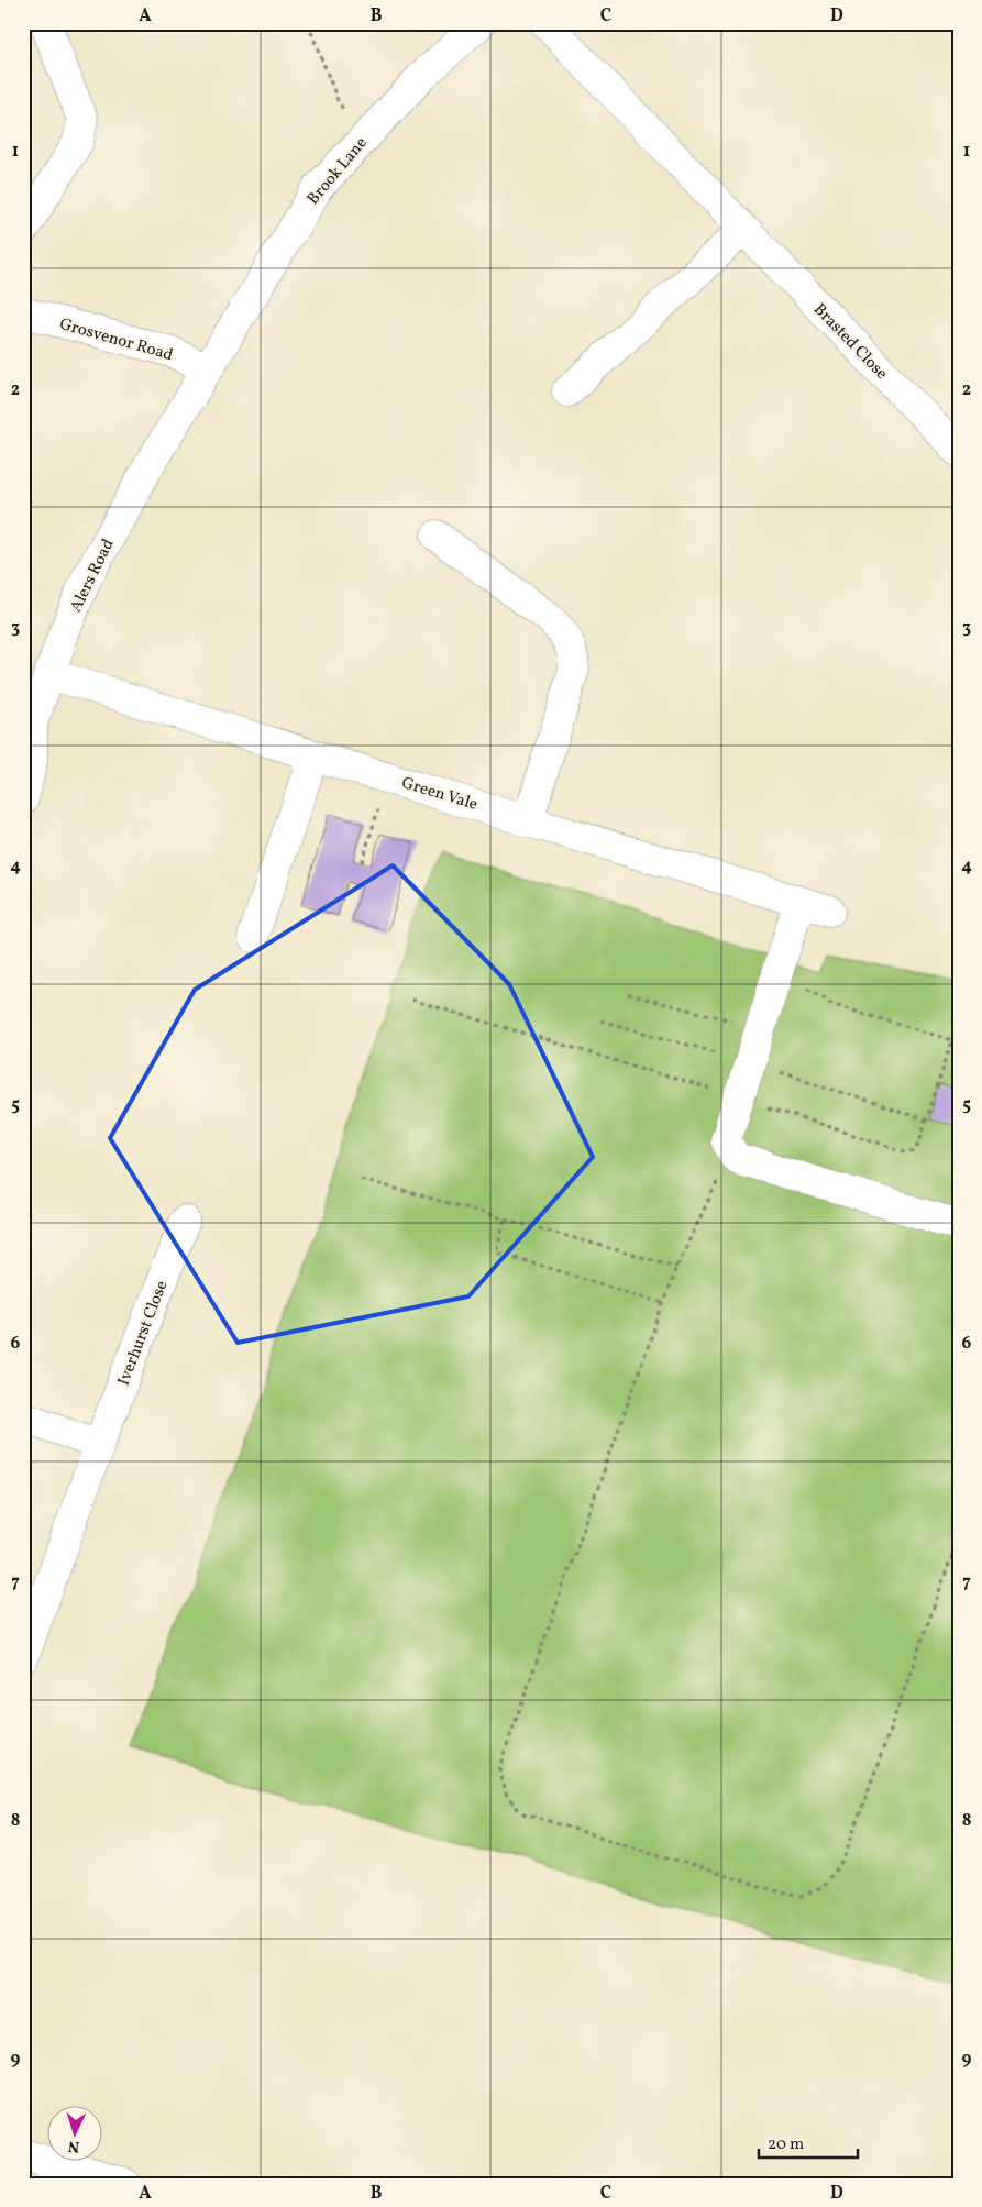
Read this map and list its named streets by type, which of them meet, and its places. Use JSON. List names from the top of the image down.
{
  "streets": {
    "street": [
      "Brook Lane",
      "Grosvenor Road",
      "Brasted Close",
      "Alers Road",
      "Green Vale",
      "Iverhurst Close"
    ]
  },
  "crossings": [
    ["Brook Lane", "Grosvenor Road"],
    ["Brook Lane", "Alers Road"],
    ["Grosvenor Road", "Alers Road"],
    ["Alers Road", "Green Vale"]
  ],
  "scale_bar": "20 m",
  "north": "bottom",
  "grid": {
    "columns": [
      "A",
      "B",
      "C",
      "D"
    ],
    "rows": [
      "1",
      "2",
      "3",
      "4",
      "5",
      "6",
      "7",
      "8",
      "9"
    ]
  }
}
